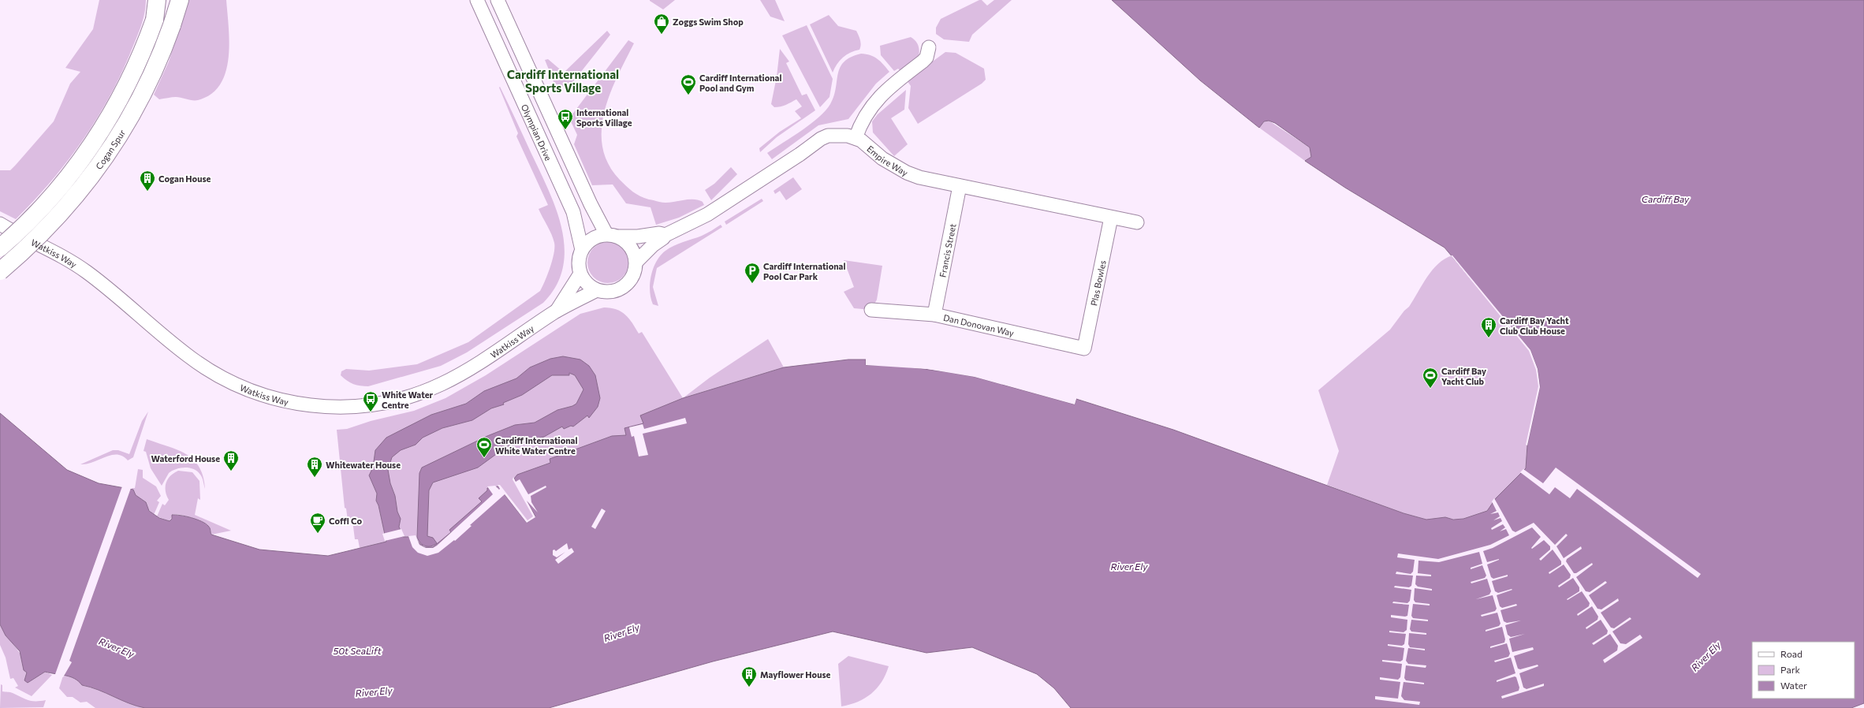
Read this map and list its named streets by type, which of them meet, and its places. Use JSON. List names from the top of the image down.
{
  "streets": {
    "main road": ["Cogan Spur"],
    "street": [
      "Olympian Drive",
      "Empire Way",
      "Francis Street",
      "Watkiss Way",
      "Plas Bowles",
      "Dan Donovan Way"
    ]
  },
  "crossings": [
    ["Olympian Drive", "Empire Way"],
    ["Olympian Drive", "Watkiss Way"],
    ["Empire Way", "Francis Street"],
    ["Empire Way", "Watkiss Way"],
    ["Empire Way", "Plas Bowles"],
    ["Francis Street", "Dan Donovan Way"],
    ["Plas Bowles", "Dan Donovan Way"]
  ],
  "districts": ["Cardiff International Sports Village"],
  "water": ["Cardiff Bay", "River Ely", "50t SeaLift"],
  "places": {
    "shop": ["Zoggs Swim Shop"],
    "sports": ["Cardiff International Pool and Gym", "Cardiff Bay Yacht Club", "Cardiff International White Water Centre"],
    "bus stop": ["International Sports Village", "White Water Centre"],
    "building": [
      "Cogan House",
      "Cardiff Bay Yacht Club Club House",
      "Waterford House",
      "Whitewater House",
      "Mayflower House"
    ],
    "parking": ["Cardiff International Pool Car Park"],
    "cafe": ["Coffi Co"]
  },
  "legend": ["Road", "Park", "Water"]
}
